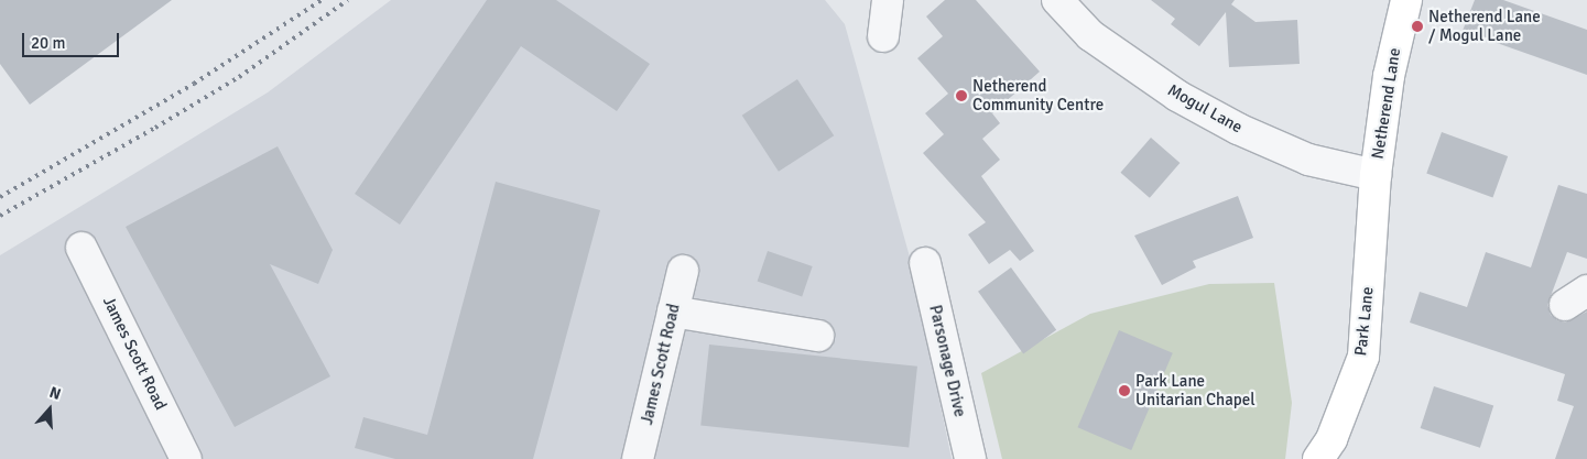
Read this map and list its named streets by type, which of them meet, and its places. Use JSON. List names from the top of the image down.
{
  "streets": {
    "main road": ["Netherend Lane", "Park Lane"],
    "street": ["Mogul Lane", "James Scott Road", "Parsonage Drive"]
  },
  "crossings": [
    ["Netherend Lane", "Mogul Lane"],
    ["Netherend Lane", "Park Lane"],
    ["Mogul Lane", "Park Lane"]
  ],
  "places": ["Netherend Lane / Mogul Lane", "Netherend Community Centre", "Park Lane Unitarian Chapel"],
  "scale_bar": "20 m",
  "north": "top"
}
